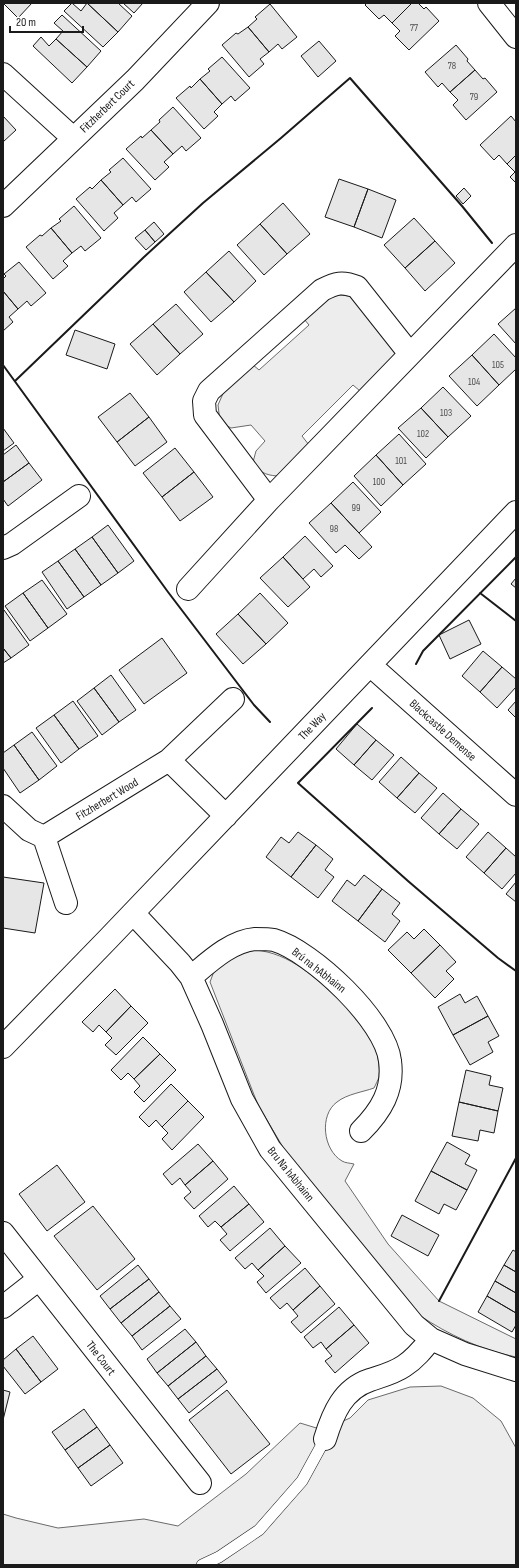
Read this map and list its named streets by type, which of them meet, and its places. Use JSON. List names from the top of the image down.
{
  "streets": {
    "street": [
      "Fitzherbert Court",
      "The Way",
      "Blackcastle Demense",
      "Fitzherbert Wood",
      "Brú na hAbhainn",
      "Bru Na hAbhainn",
      "The Court"
    ]
  },
  "crossings": [
    ["The Way", "Blackcastle Demense"],
    ["The Way", "Bru Na hAbhainn"],
    ["Brú na hAbhainn", "Bru Na hAbhainn"]
  ],
  "house_numbers": [
    "77",
    "78",
    "79",
    "105",
    "104",
    "103",
    "102",
    "101",
    "100",
    "99",
    "98"
  ],
  "scale_bar": "20 m"
}
